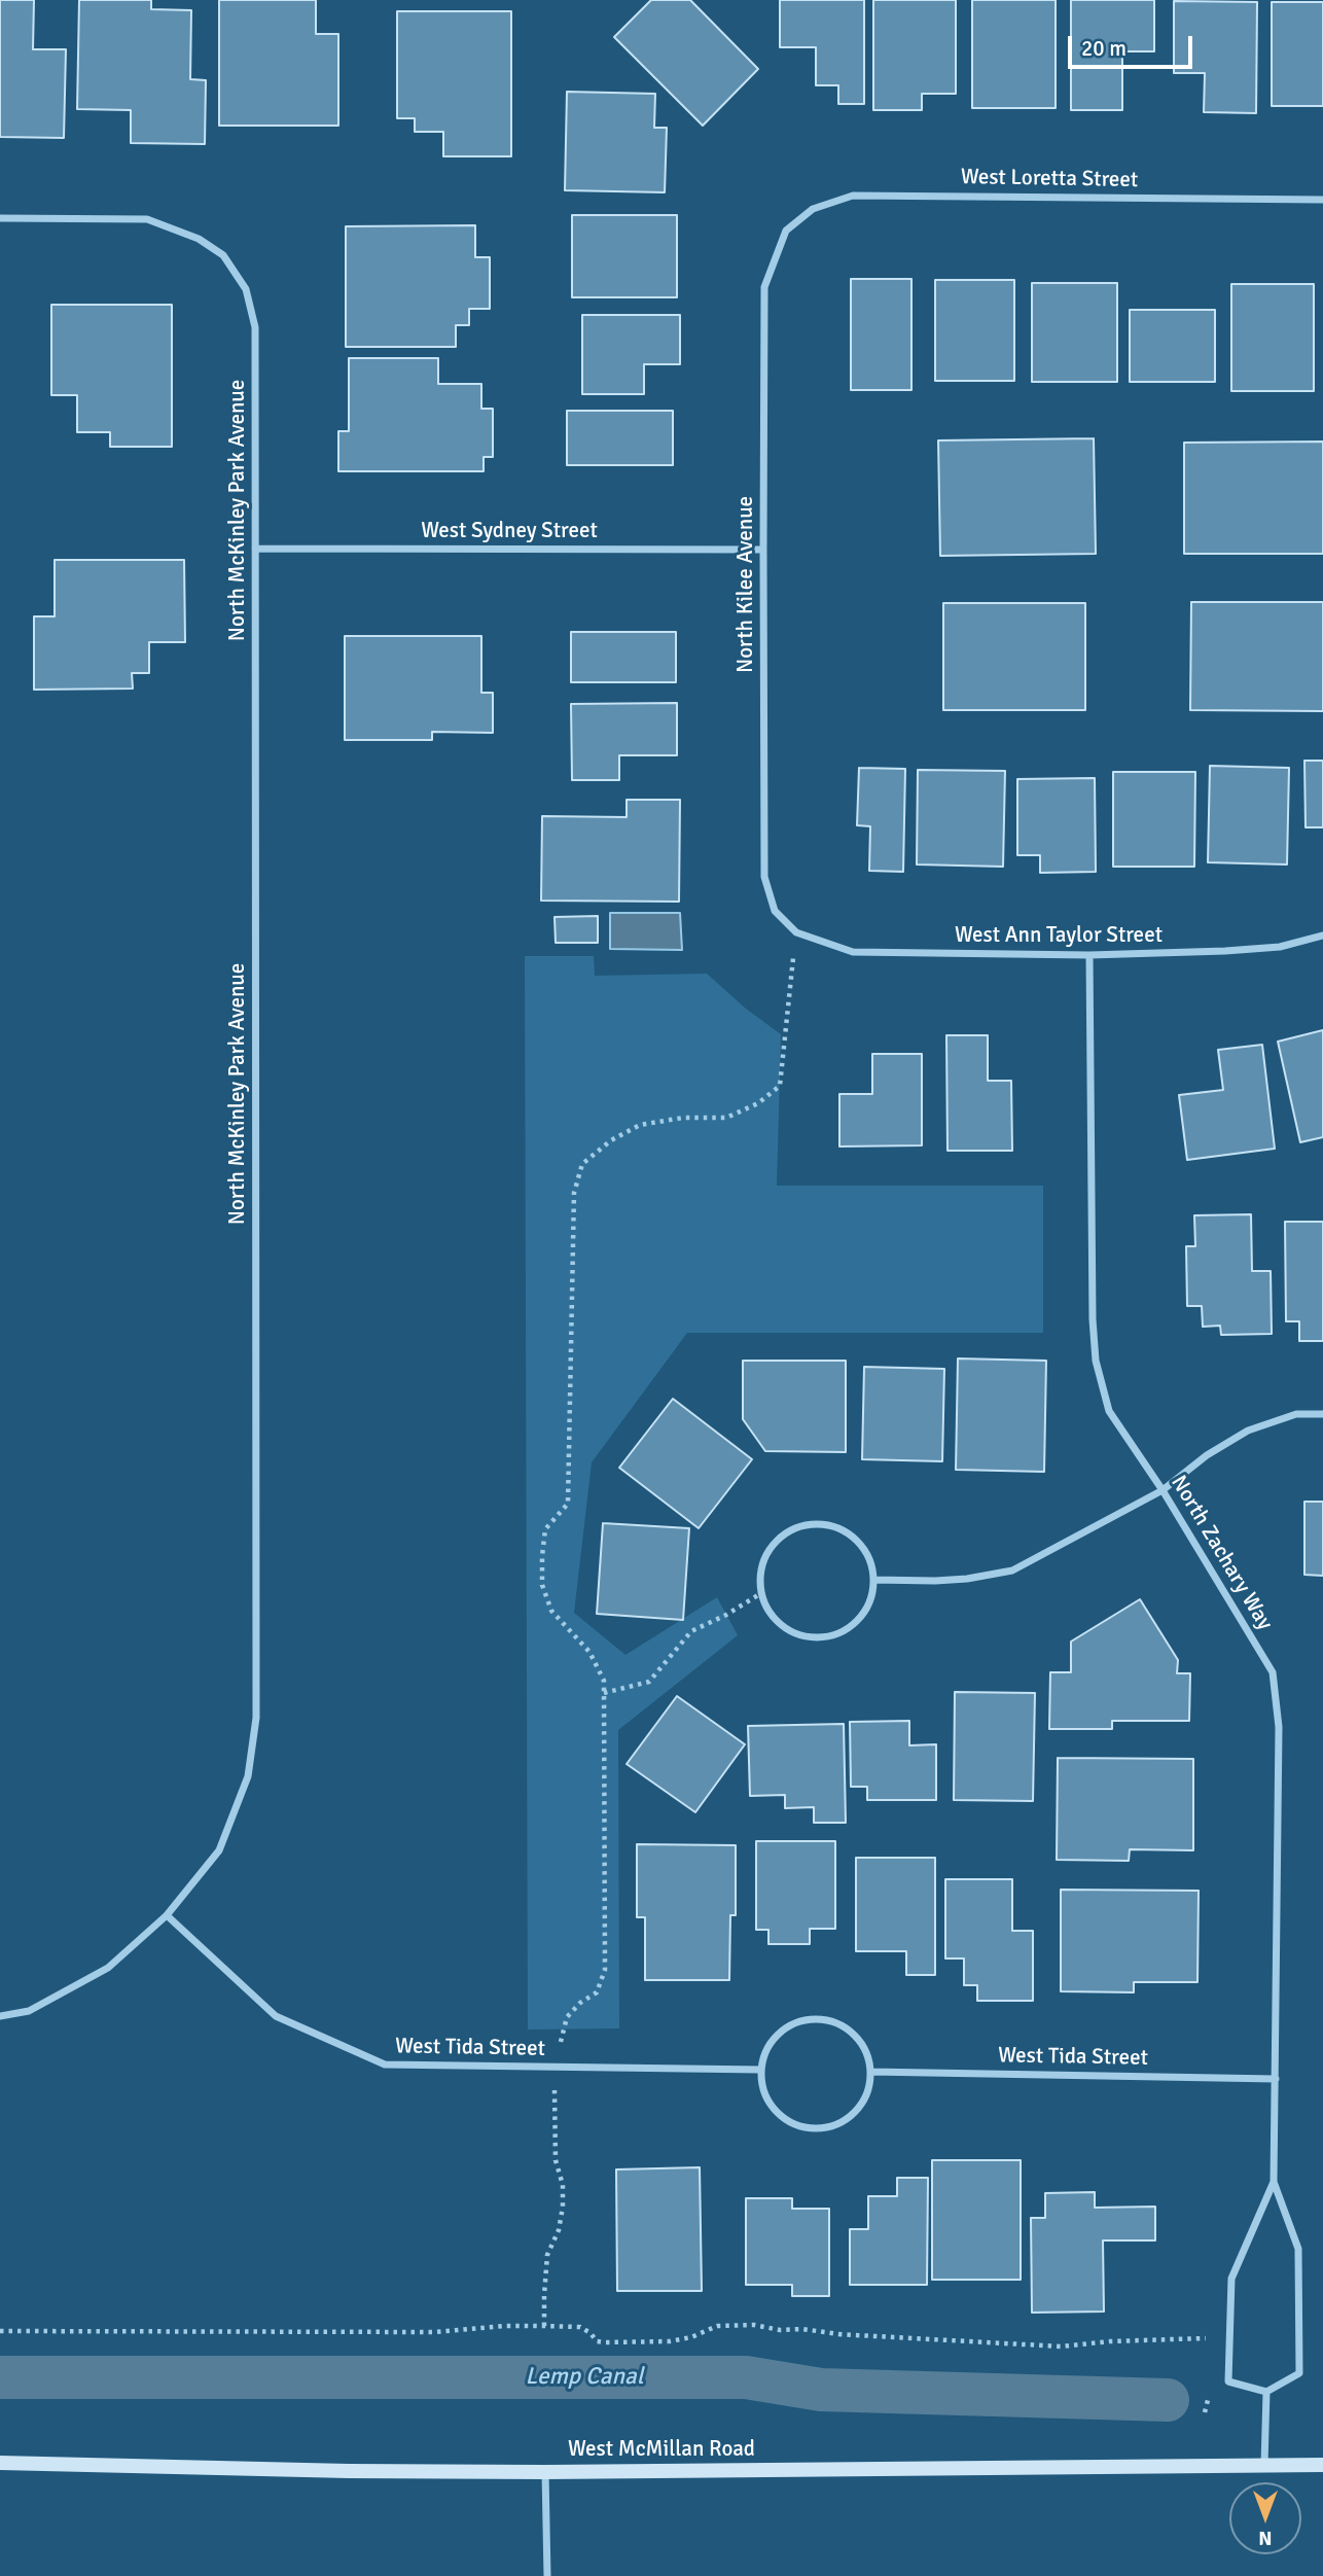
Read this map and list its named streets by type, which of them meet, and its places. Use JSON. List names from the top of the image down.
{
  "streets": {
    "main road": ["West McMillan Road"],
    "street": [
      "West Loretta Street",
      "North McKinley Park Avenue",
      "West Sydney Street",
      "North Kilee Avenue",
      "West Ann Taylor Street",
      "North Zachary Way",
      "West Tida Street"
    ]
  },
  "crossings": [
    ["West Loretta Street", "North Kilee Avenue"],
    ["North McKinley Park Avenue", "West Sydney Street"],
    ["North McKinley Park Avenue", "West Tida Street"],
    ["West Sydney Street", "North Kilee Avenue"],
    ["North Kilee Avenue", "West Ann Taylor Street"],
    ["West Ann Taylor Street", "North Zachary Way"],
    ["North Zachary Way", "West Tida Street"]
  ],
  "water": ["Lemp Canal"],
  "scale_bar": "20 m",
  "north": "bottom"
}
